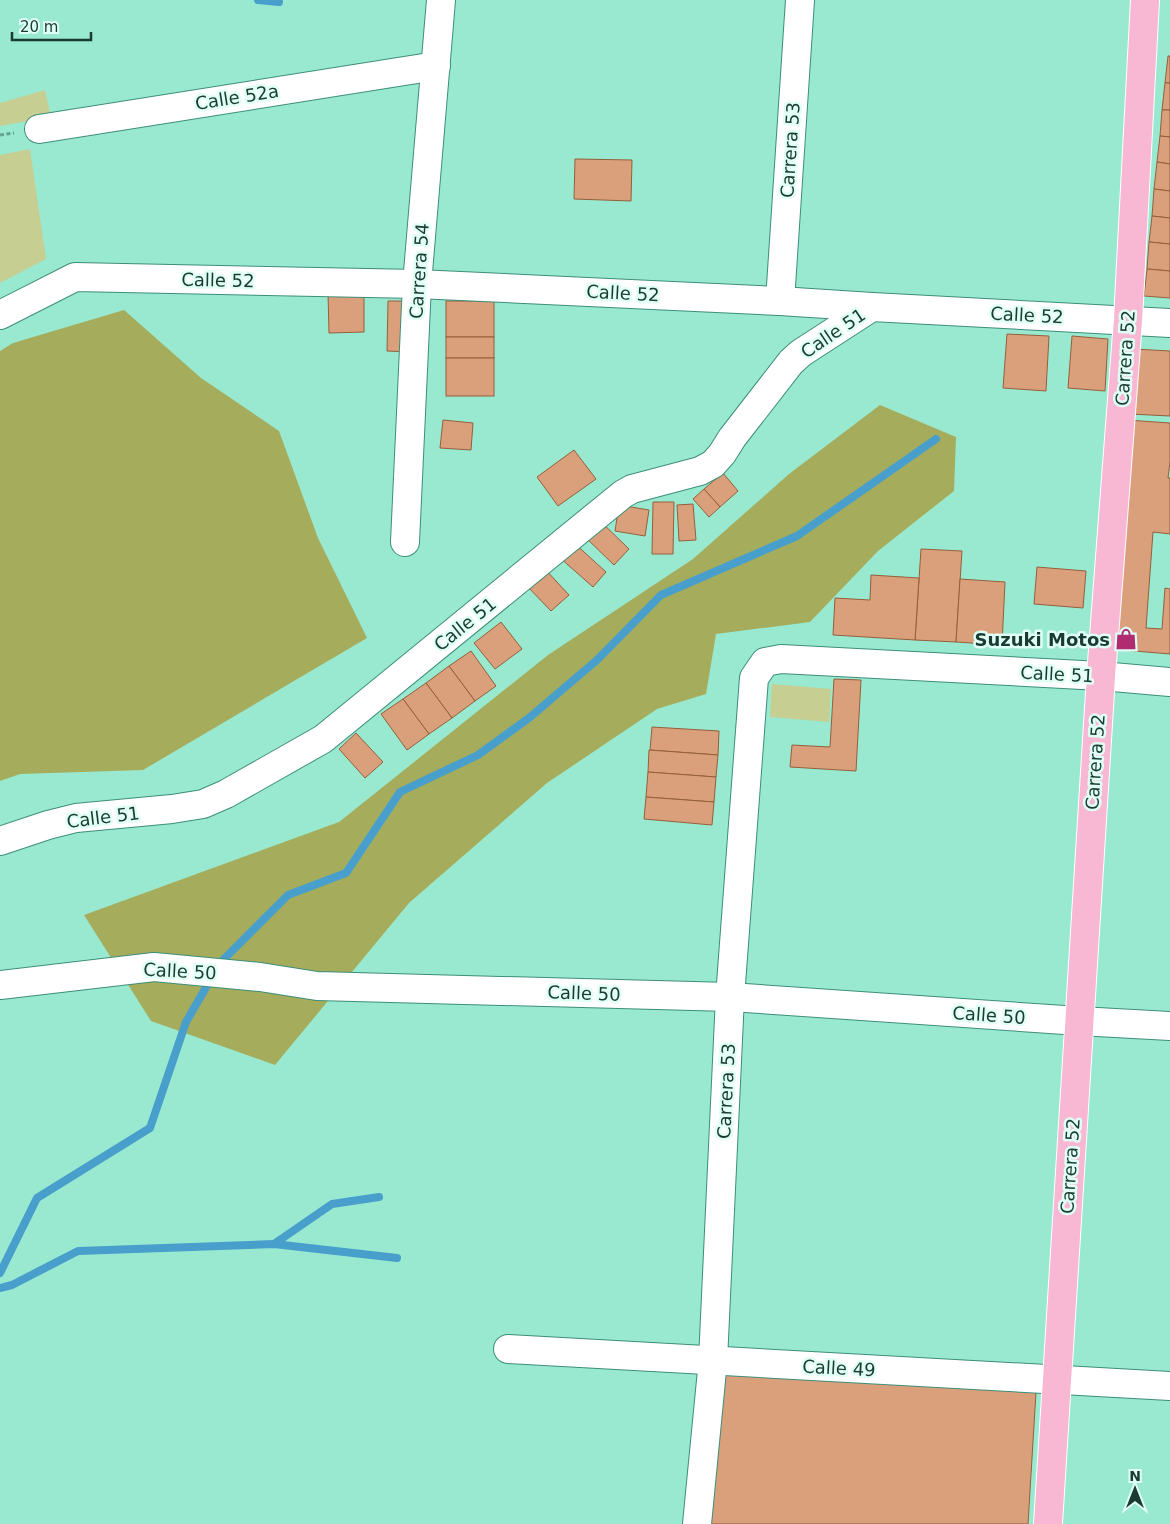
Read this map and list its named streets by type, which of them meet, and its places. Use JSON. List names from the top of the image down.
{
  "streets": {
    "main road": ["Carrera 52"],
    "street": [
      "Calle 52a",
      "Carrera 53",
      "Carrera 54",
      "Calle 52",
      "Calle 51",
      "Calle 50",
      "Calle 49"
    ]
  },
  "crossings": [
    ["Calle 52a", "Carrera 54"],
    ["Carrera 53", "Calle 52"],
    ["Carrera 53", "Calle 51"],
    ["Carrera 53", "Calle 50"],
    ["Carrera 53", "Calle 49"],
    ["Carrera 54", "Calle 52"],
    ["Calle 52", "Calle 51"],
    ["Calle 52", "Carrera 52"],
    ["Calle 51", "Carrera 52"],
    ["Carrera 52", "Calle 50"],
    ["Carrera 52", "Calle 49"]
  ],
  "places": {
    "shop": ["Suzuki Motos"]
  },
  "scale_bar": "20 m",
  "north": "top"
}
